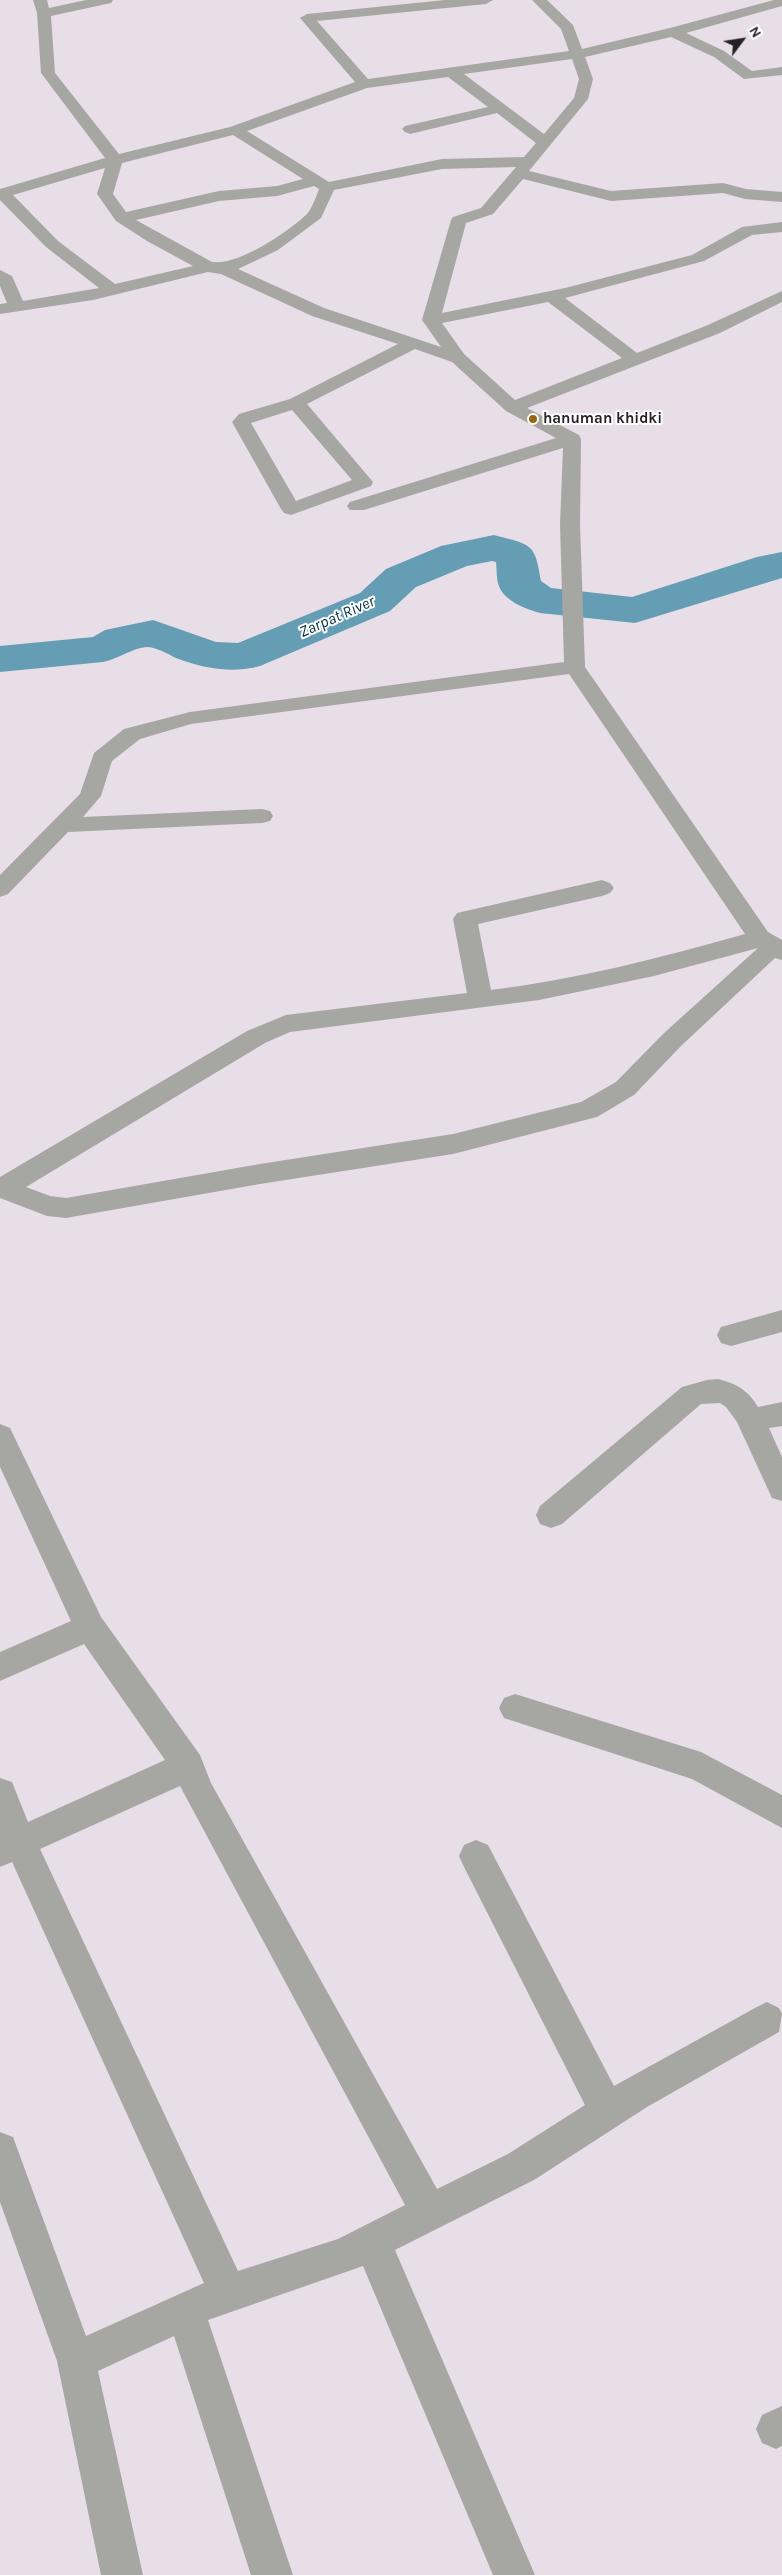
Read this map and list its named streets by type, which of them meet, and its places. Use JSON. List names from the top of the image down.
{
  "water": ["Zarpat River"],
  "places": ["hanuman khidki"],
  "north": "top right"
}
